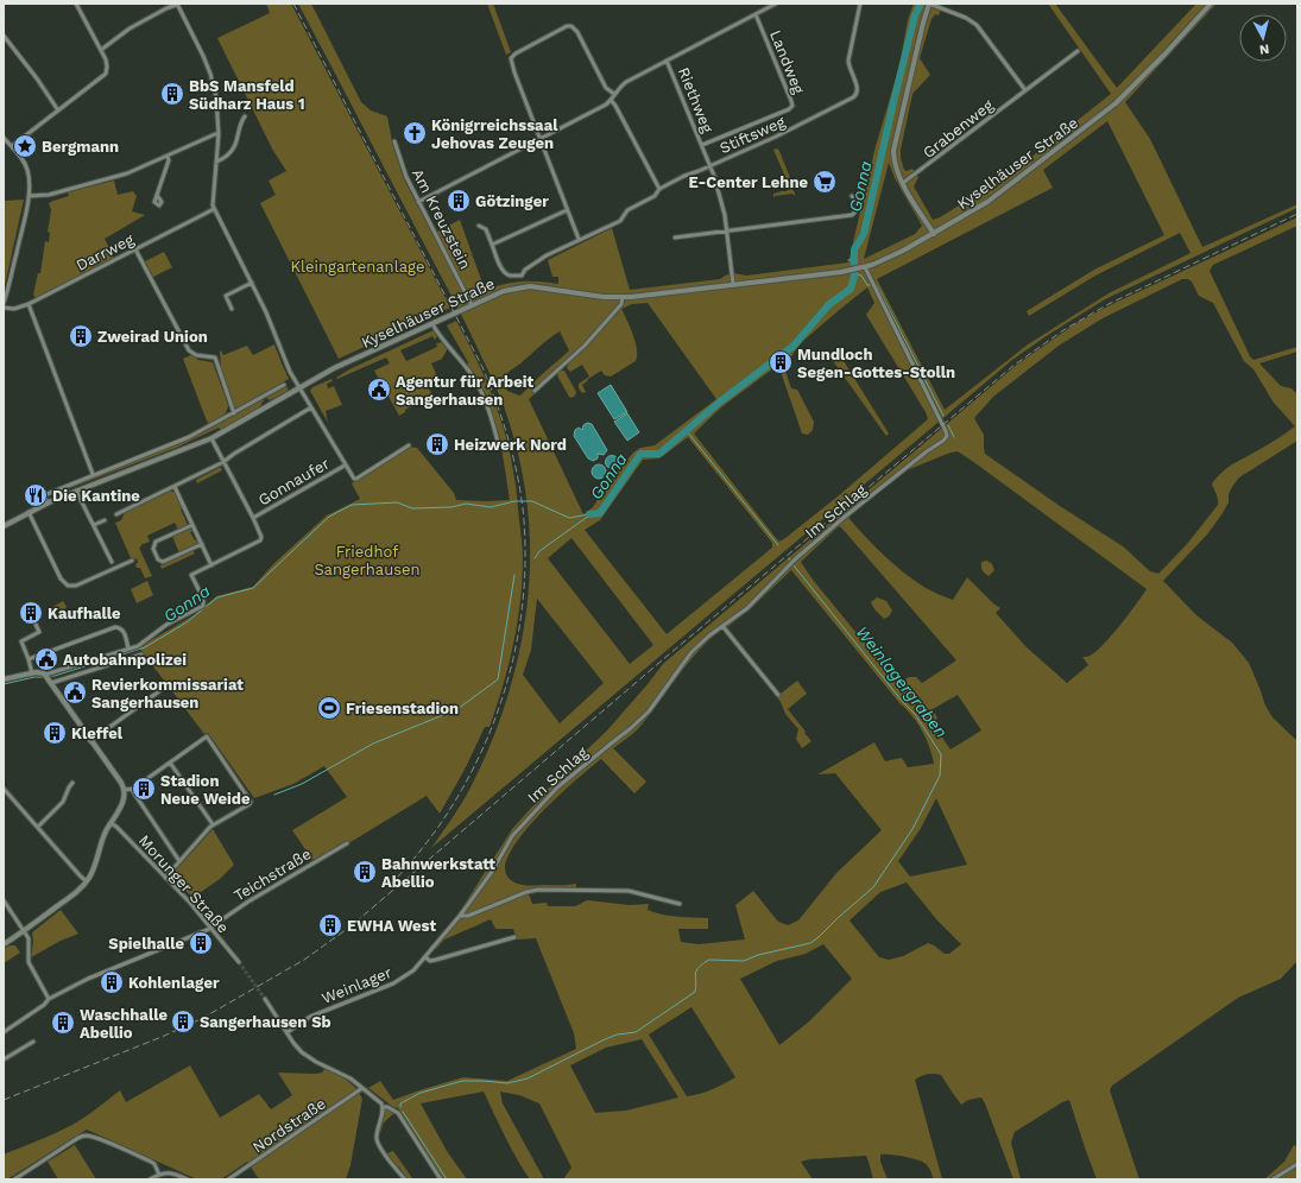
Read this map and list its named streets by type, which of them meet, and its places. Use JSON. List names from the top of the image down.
{
  "streets": {
    "main road": ["Kyselhäuser Straße"],
    "street": [
      "Landweg",
      "Riethweg",
      "Grabenweg",
      "Stiftsweg",
      "Am Kreuzstein",
      "Darrweg",
      "Gonnaufer",
      "Im Schlag",
      "Teichstraße",
      "Morunger Straße",
      "Weinlager",
      "Nordstraße"
    ]
  },
  "crossings": [
    ["Landweg", "Riethweg"],
    ["Riethweg", "Stiftsweg"],
    ["Riethweg", "Kyselhäuser Straße"],
    ["Kyselhäuser Straße", "Am Kreuzstein"],
    ["Kyselhäuser Straße", "Im Schlag"],
    ["Im Schlag", "Weinlager"],
    ["Teichstraße", "Morunger Straße"]
  ],
  "water": ["Gonna", "Weinlagergraben"],
  "parks": ["Kleingartenanlage", "Friedhof Sangerhausen"],
  "places": {
    "building": [
      "BbS Mansfeld Südharz Haus 1",
      "Götzinger",
      "Zweirad Union",
      "Mundloch Segen-Gottes-Stolln",
      "Heizwerk Nord",
      "Kaufhalle",
      "Kleffel",
      "Stadion Neue Weide",
      "Bahnwerkstatt Abellio",
      "EWHA West",
      "Spielhalle",
      "Kohlenlager",
      "Sangerhausen Sb",
      "Waschhalle Abellio"
    ],
    "church": ["Königrreichssaal Jehovas Zeugen"],
    "place": ["Bergmann"],
    "supermarket": ["E-Center Lehne"],
    "public building": ["Agentur für Arbeit Sangerhausen", "Autobahnpolizei", "Revierkommissariat Sangerhausen"],
    "restaurant": ["Die Kantine"],
    "sports": ["Friesenstadion"]
  },
  "north": "bottom"
}
